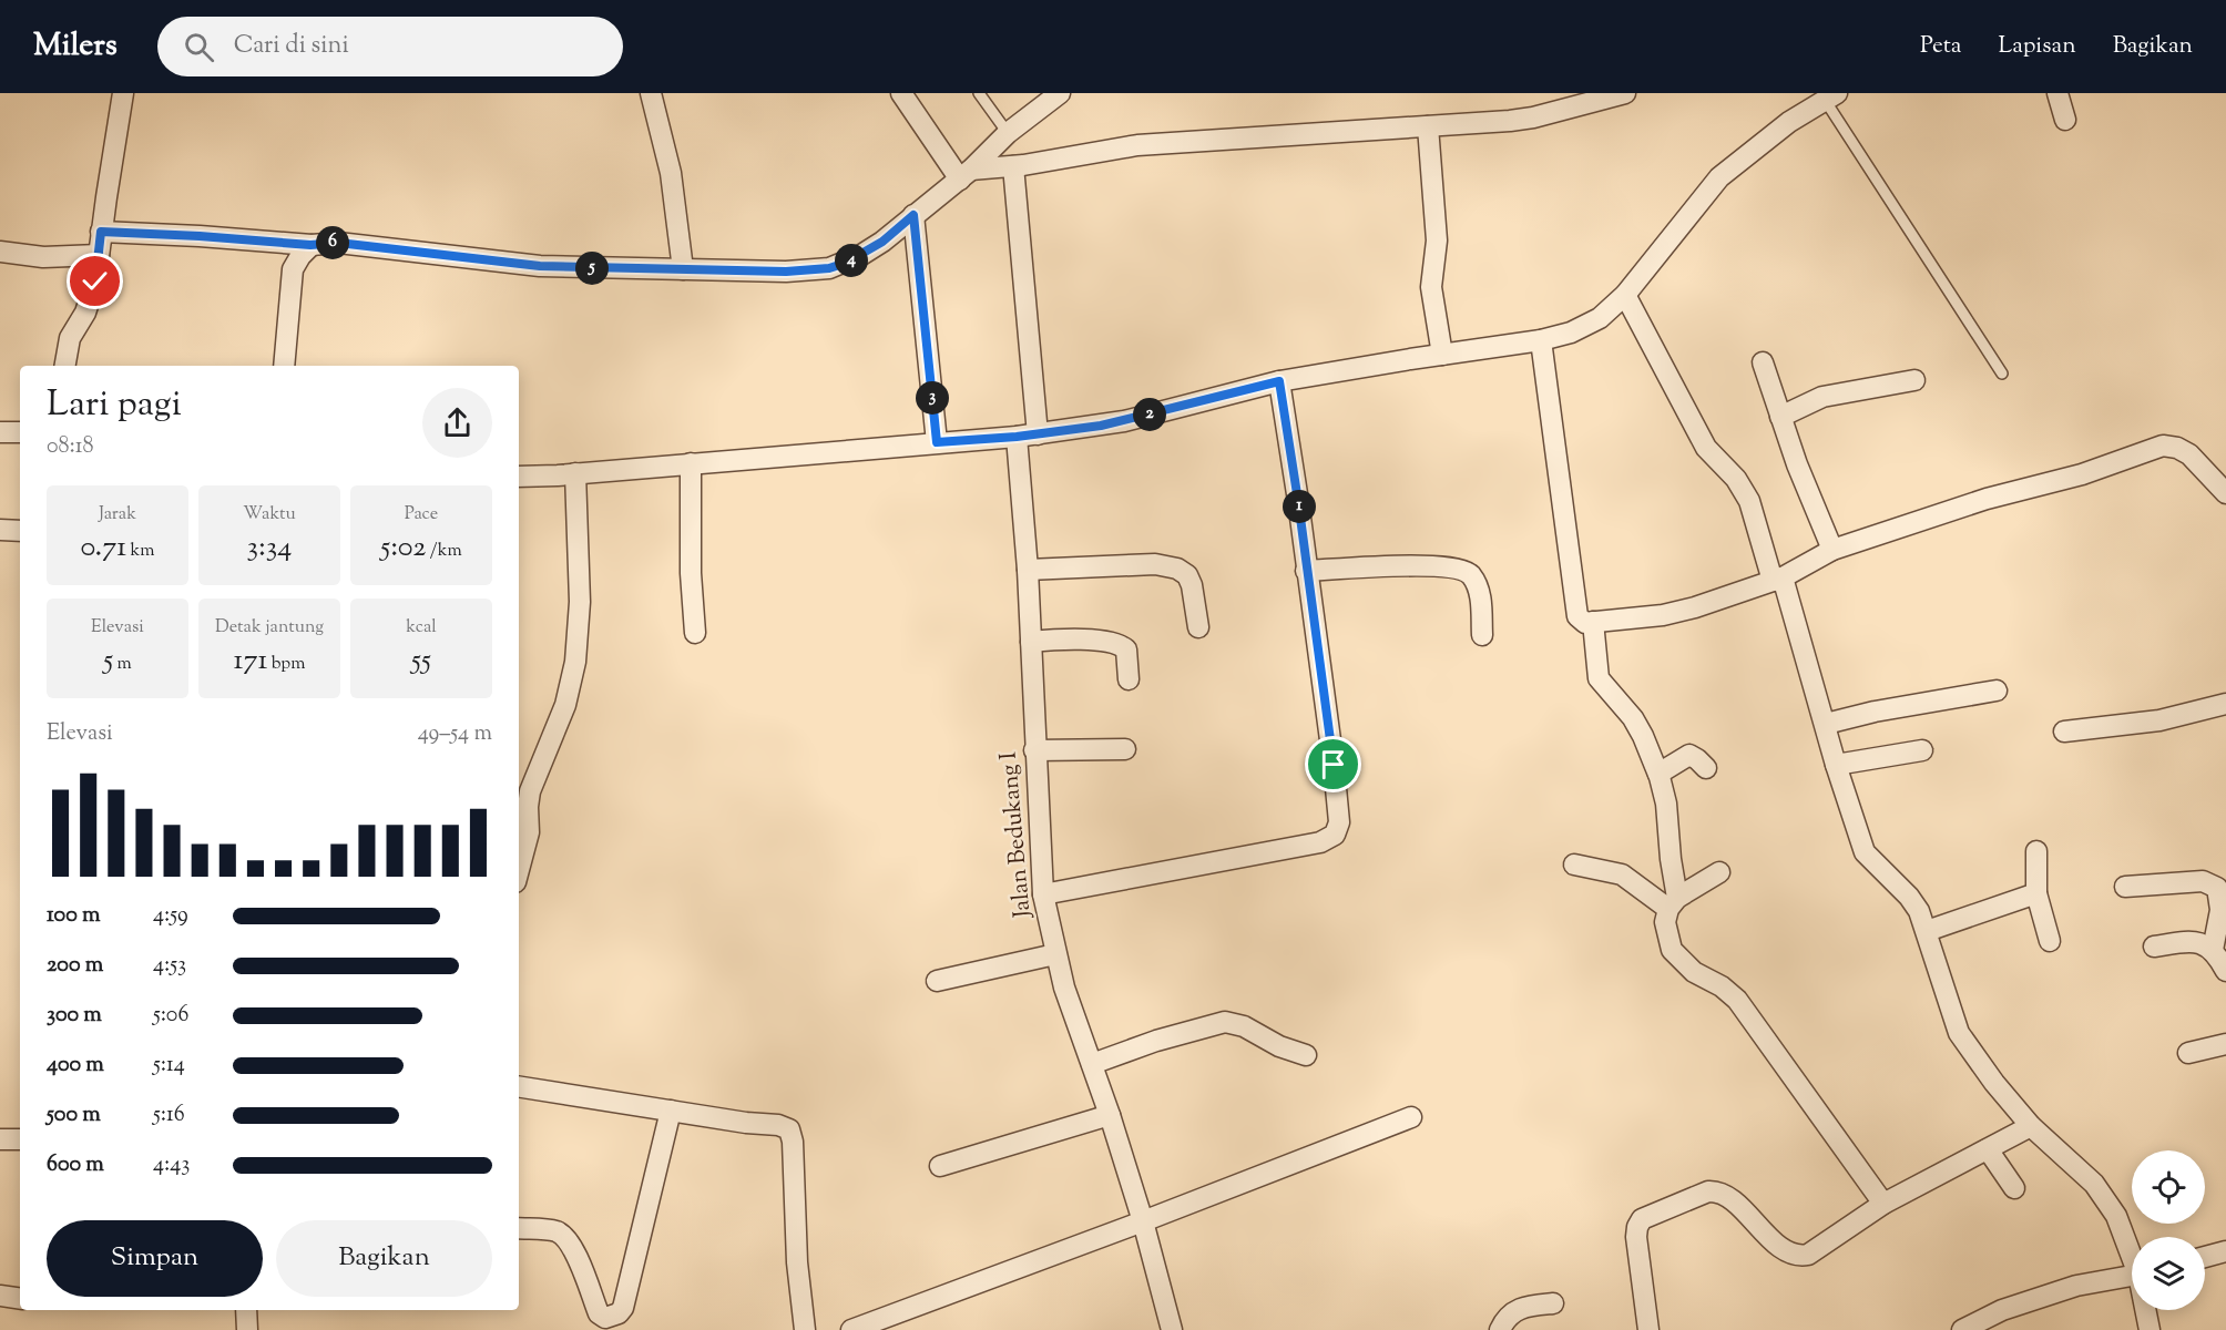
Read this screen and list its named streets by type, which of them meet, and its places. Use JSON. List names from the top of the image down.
{
  "streets": {
    "street": ["Jalan Bedukang I"]
  },
  "page": {
    "header": "Milers",
    "search": "Cari di sini",
    "nav": ["Peta", "Lapisan", "Bagikan"],
    "pins": [
      "6",
      "4",
      "5",
      "3",
      "2",
      "1"
    ],
    "heading": ["Lari pagi", "08:18"],
    "stats": [
      ["Jarak", "0.71 km"],
      ["Waktu", "3:34"],
      ["Pace", "5:02 /km"],
      ["Elevasi", "5 m"],
      ["Detak jantung", "171 bpm"],
      ["kcal", "55"]
    ],
    "chart": ["Elevasi", "49–54 m"],
    "list": [
      {
        "name": "100 m",
        "note": "4:59"
      },
      {
        "name": "200 m",
        "note": "4:53"
      },
      {
        "name": "300 m",
        "note": "5:06"
      },
      {
        "name": "400 m",
        "note": "5:14"
      },
      {
        "name": "500 m",
        "note": "5:16"
      },
      {
        "name": "600 m",
        "note": "4:43"
      }
    ],
    "buttons": ["Simpan", "Bagikan"]
  }
}
